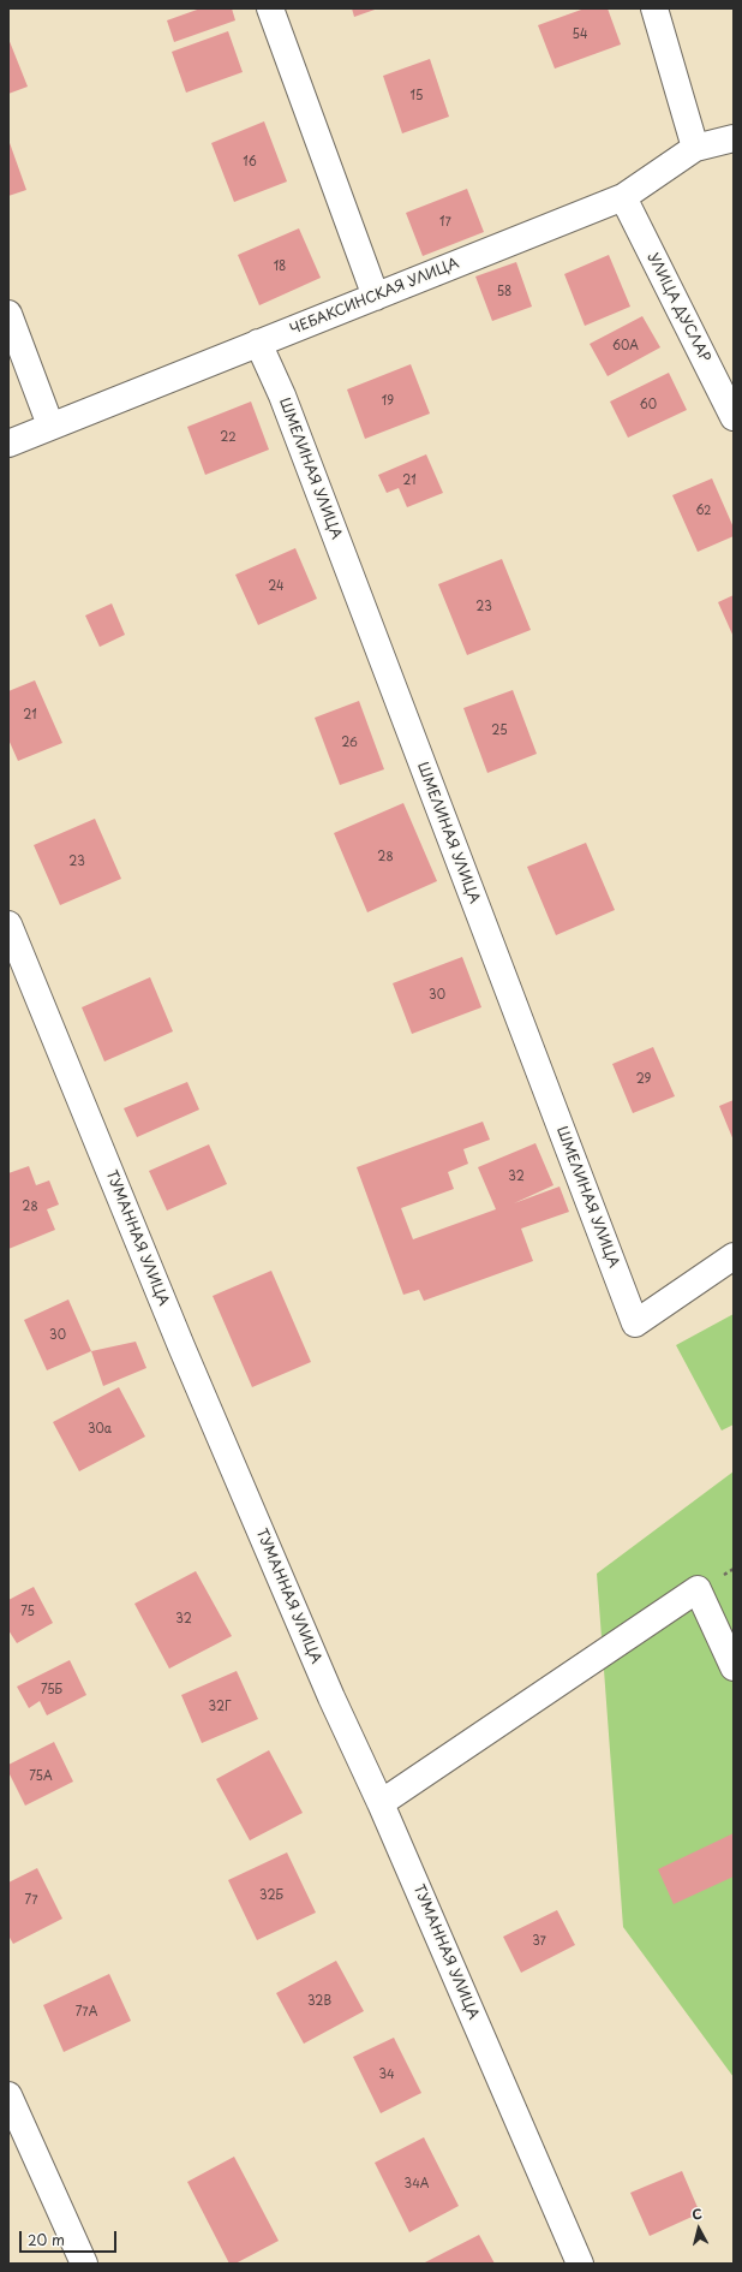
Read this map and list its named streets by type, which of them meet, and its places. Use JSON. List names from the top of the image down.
{
  "streets": {
    "street": [
      "ЧЕБАКСИНСКАЯ УЛИЦА",
      "УЛИЦА ДУСЛАР",
      "ШМЕЛИНАЯ УЛИЦА",
      "ТУМАННАЯ УЛИЦА"
    ]
  },
  "crossings": [
    ["ЧЕБАКСИНСКАЯ УЛИЦА", "УЛИЦА ДУСЛАР"],
    ["ЧЕБАКСИНСКАЯ УЛИЦА", "ШМЕЛИНАЯ УЛИЦА"]
  ],
  "house_numbers": [
    "54",
    "15",
    "16",
    "17",
    "18",
    "58",
    "60А",
    "19",
    "60",
    "22",
    "21",
    "62",
    "24",
    "23",
    "21",
    "25",
    "26",
    "28",
    "23",
    "30",
    "29",
    "32",
    "28",
    "30",
    "30а",
    "75",
    "32",
    "75Б",
    "32Г",
    "75А",
    "32Б",
    "77",
    "37",
    "32В",
    "77А",
    "34",
    "34А"
  ],
  "scale_bar": "20 m",
  "north": "top"
}
